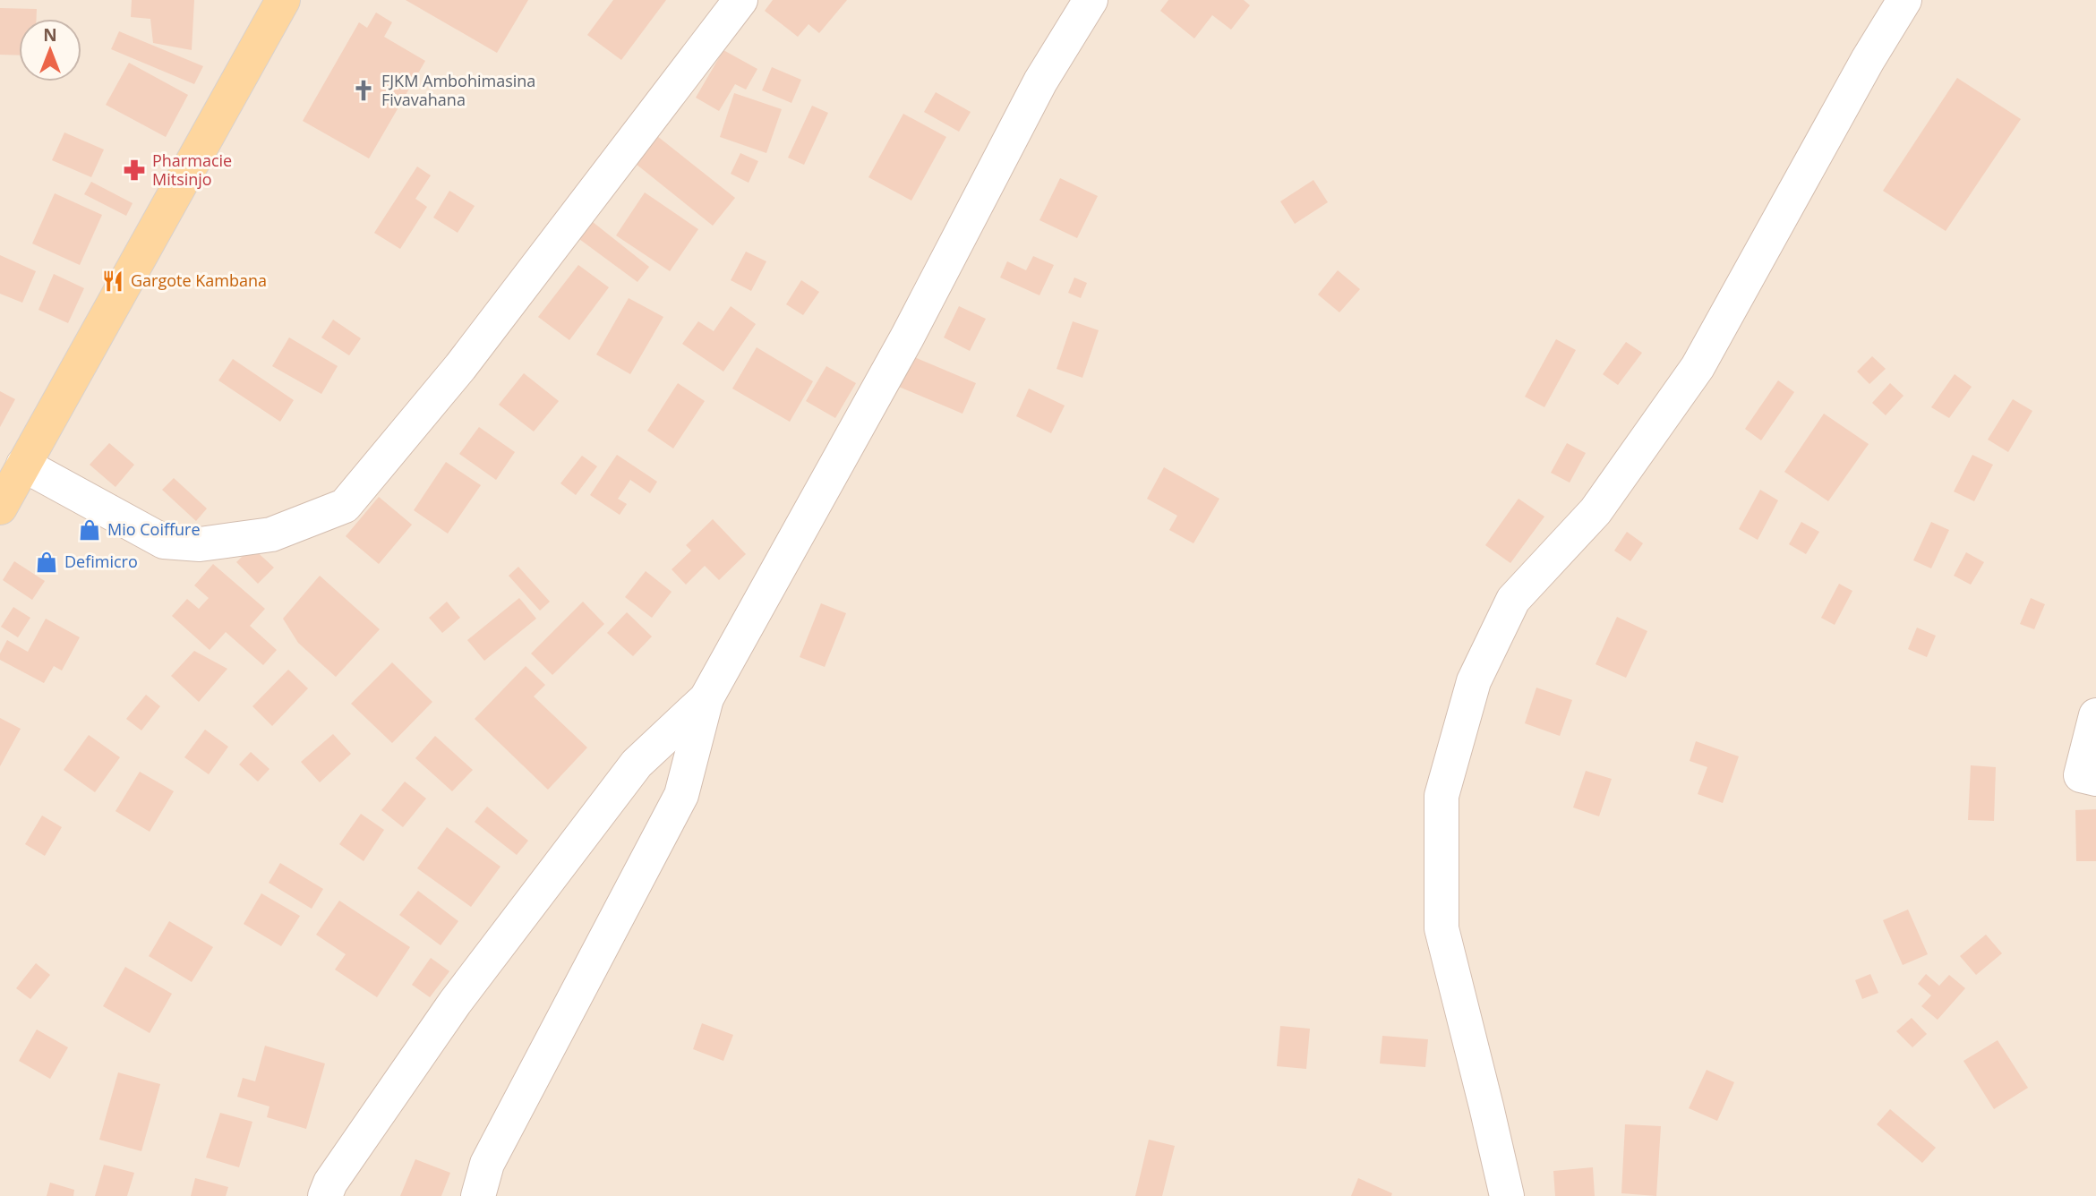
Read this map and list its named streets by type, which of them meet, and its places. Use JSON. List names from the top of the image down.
{
  "places": {
    "church": ["FJKM Ambohimasina Fivavahana"],
    "pharmacy": ["Pharmacie Mitsinjo"],
    "restaurant": ["Gargote Kambana"],
    "shop": ["Mio Coiffure", "Defimicro"]
  },
  "north": "top"
}
